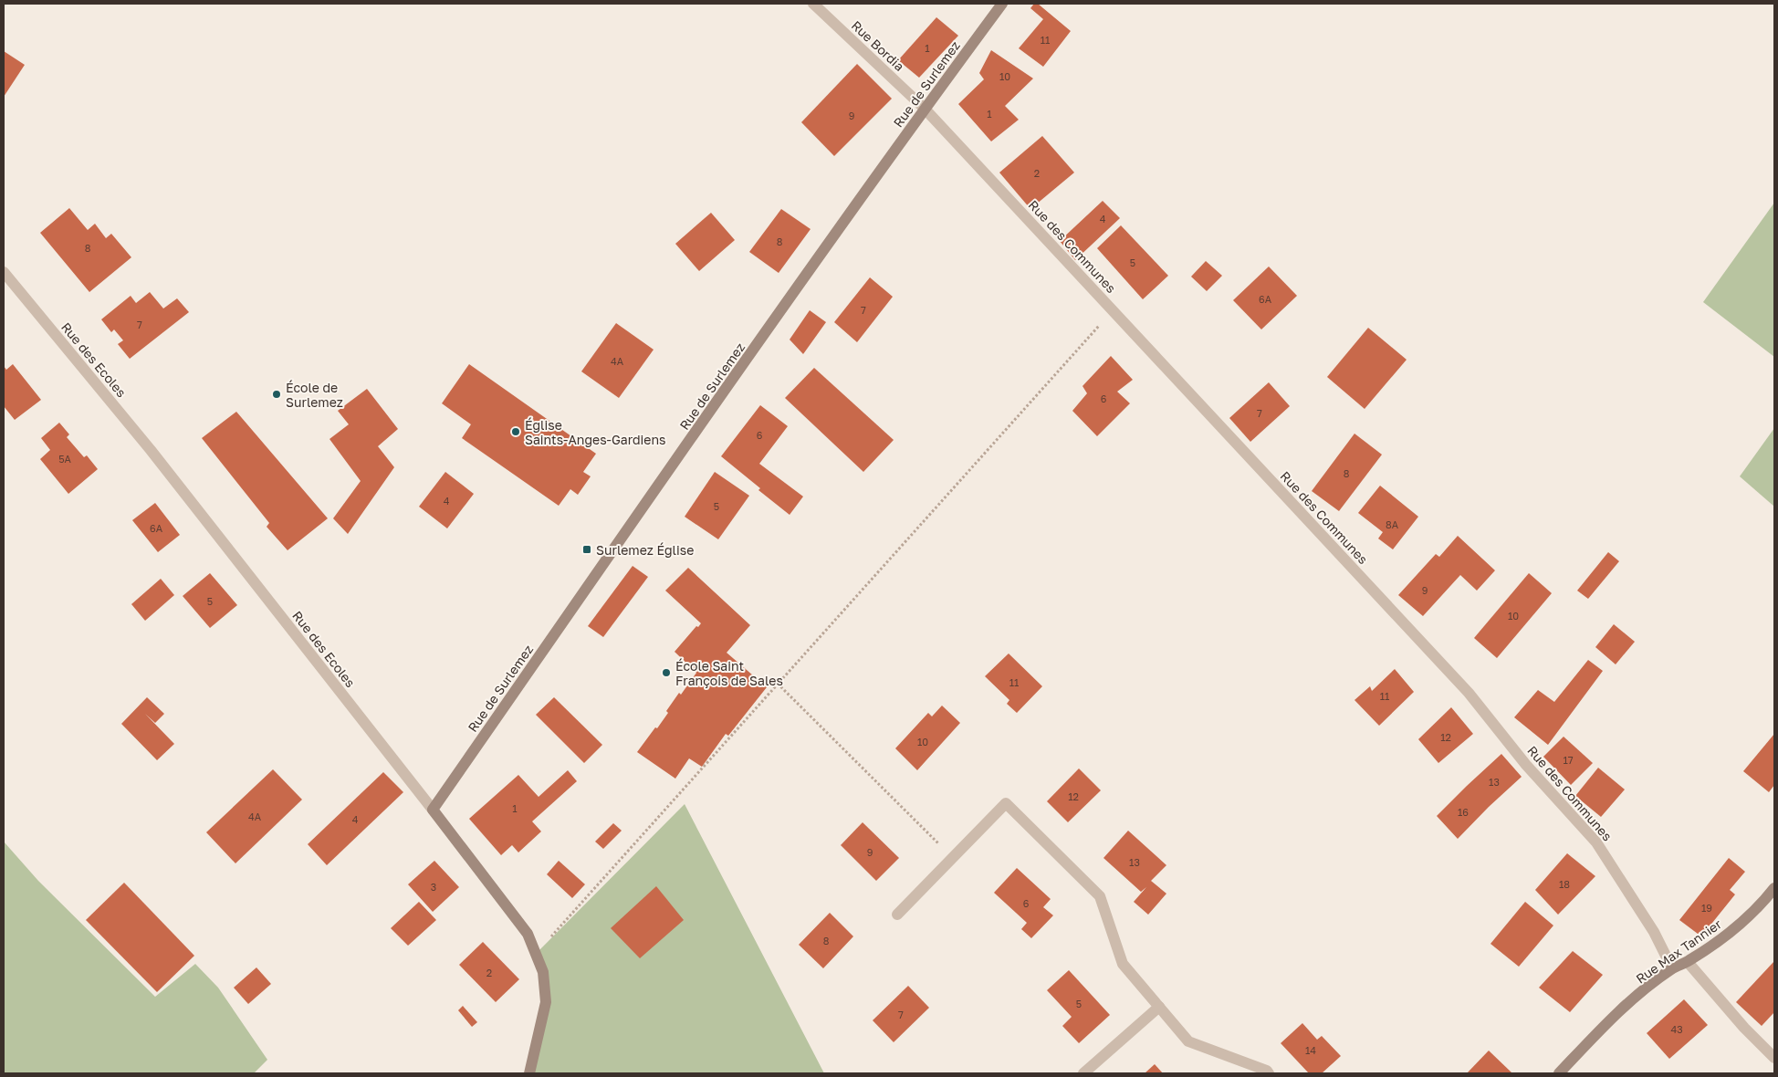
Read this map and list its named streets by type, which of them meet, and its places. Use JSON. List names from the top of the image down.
{
  "streets": {
    "street": [
      "Rue Bordia",
      "Rue de Surlemez",
      "Rue des Communes",
      "Rue des Ecoles",
      "Rue Max Tannier"
    ]
  },
  "crossings": [
    ["Rue Bordia", "Rue de Surlemez"],
    ["Rue Bordia", "Rue des Communes"],
    ["Rue de Surlemez", "Rue des Communes"],
    ["Rue de Surlemez", "Rue des Ecoles"],
    ["Rue des Communes", "Rue Max Tannier"]
  ],
  "places": {
    "other": ["École de Surlemez", "Église Saints-Anges-Gardiens", "École Saint François de Sales"],
    "transit": ["Surlemez Église"]
  },
  "house_numbers": [
    "11",
    "1",
    "10",
    "1",
    "9",
    "2",
    "4",
    "8",
    "8",
    "5",
    "6A",
    "7",
    "7",
    "4A",
    "6",
    "7",
    "6",
    "5A",
    "8",
    "4",
    "5",
    "8A",
    "6A",
    "9",
    "5",
    "10",
    "11",
    "11",
    "12",
    "10",
    "17",
    "13",
    "12",
    "1",
    "16",
    "4A",
    "4",
    "9",
    "13",
    "18",
    "3",
    "6",
    "19",
    "8",
    "2",
    "5",
    "7",
    "43",
    "14"
  ]
}
